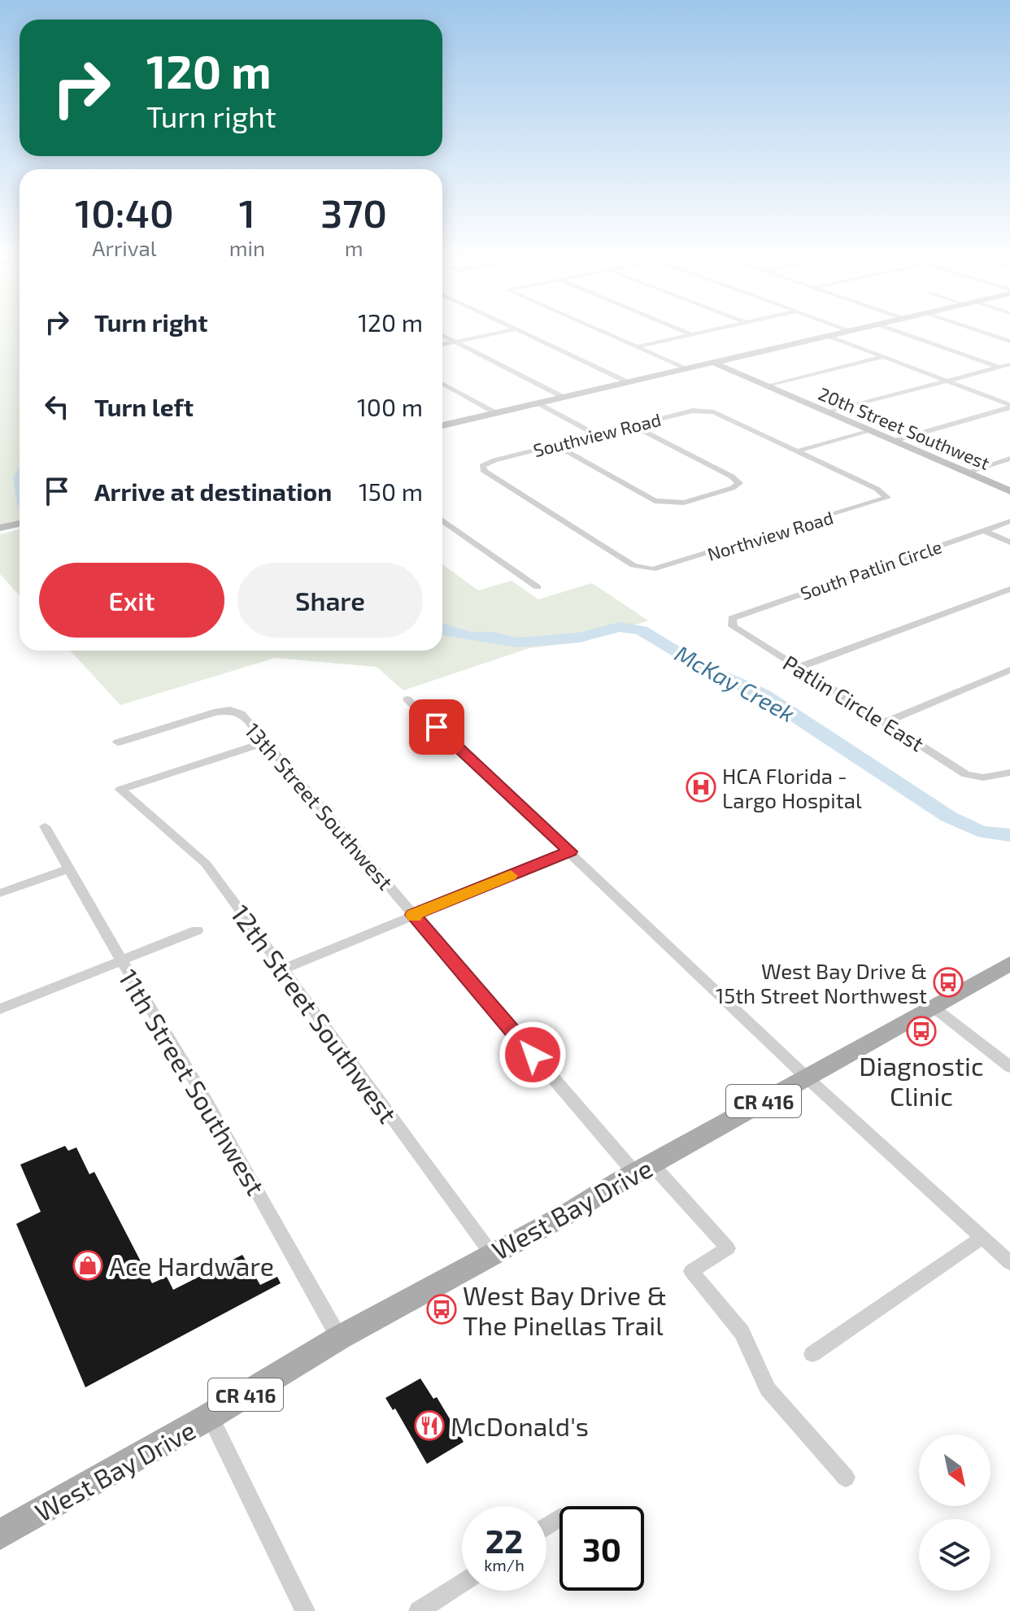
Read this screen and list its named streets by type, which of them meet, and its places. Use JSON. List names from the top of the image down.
{
  "streets": {
    "main road": ["CR 416", "West Bay Drive"],
    "street": [
      "20th Street Southwest",
      "Southview Road",
      "Northview Road",
      "South Patlin Circle",
      "Patlin Circle East",
      "13th Street Southwest",
      "12th Street Southwest",
      "11th Street Southwest"
    ]
  },
  "crossings": [
    ["Southview Road", "Northview Road"],
    ["South Patlin Circle", "Patlin Circle East"],
    ["13th Street Southwest", "12th Street Southwest"],
    ["13th Street Southwest", "West Bay Drive"],
    ["12th Street Southwest", "West Bay Drive"],
    ["11th Street Southwest", "West Bay Drive"]
  ],
  "water": ["McKay Creek"],
  "places": {
    "hospital": ["HCA Florida - Largo Hospital"],
    "bus stop": ["West Bay Drive & 15th Street Northwest", "Diagnostic Clinic", "West Bay Drive & The Pinellas Trail"],
    "shop": ["Ace Hardware"],
    "restaurant": ["McDonald's"]
  },
  "north": "bottom right",
  "page": {
    "turn": ["120 m", "Turn right"],
    "eta": [
      "10:40",
      "Arrival",
      "1",
      "min",
      "370",
      "m"
    ],
    "list": [
      {
        "name": "Turn right",
        "value": "120 m"
      },
      {
        "name": "Turn left",
        "value": "100 m"
      },
      {
        "name": "Arrive at destination",
        "value": "150 m"
      }
    ],
    "buttons": ["Exit", "Share"],
    "speed": "22 km/h",
    "limit": "30"
  }
}
